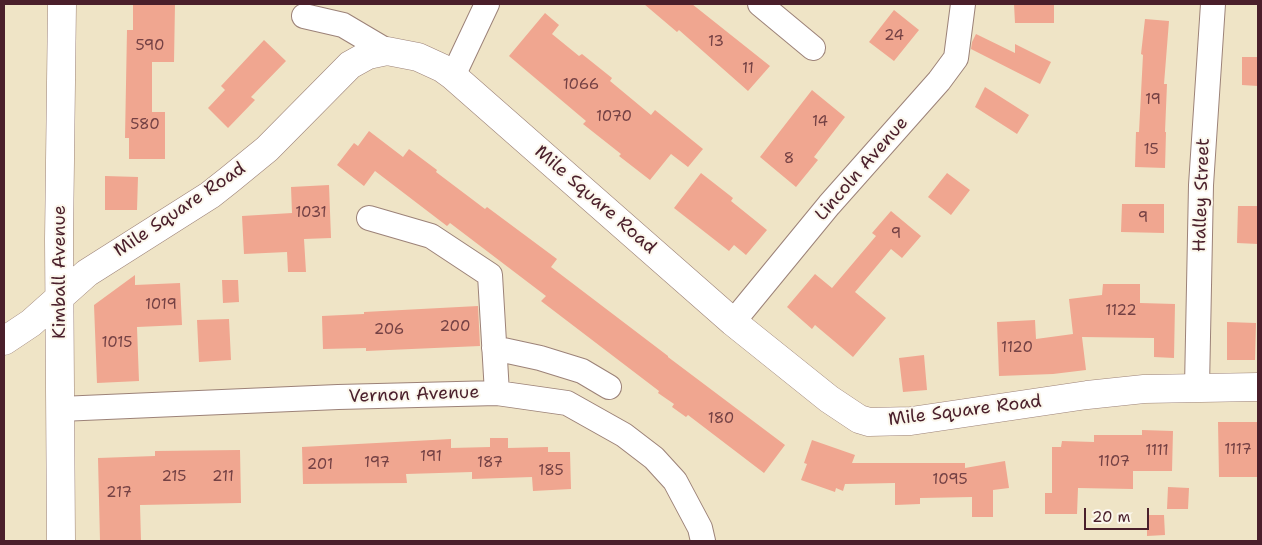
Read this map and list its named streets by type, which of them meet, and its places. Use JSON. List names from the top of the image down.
{
  "streets": {
    "street": [
      "Lincoln Avenue",
      "Halley Street",
      "Mile Square Road",
      "Kimball Avenue",
      "Vernon Avenue"
    ]
  },
  "crossings": [
    ["Lincoln Avenue", "Mile Square Road"],
    ["Halley Street", "Mile Square Road"],
    ["Mile Square Road", "Kimball Avenue"],
    ["Kimball Avenue", "Vernon Avenue"]
  ],
  "house_numbers": [
    "24",
    "13",
    "590",
    "11",
    "1066",
    "19",
    "1070",
    "14",
    "580",
    "15",
    "8",
    "1031",
    "9",
    "9",
    "1019",
    "1122",
    "200",
    "206",
    "1015",
    "1120",
    "180",
    "1117",
    "1111",
    "191",
    "1107",
    "197",
    "187",
    "201",
    "185",
    "215",
    "211",
    "1095",
    "217"
  ],
  "scale_bar": "20 m"
}
